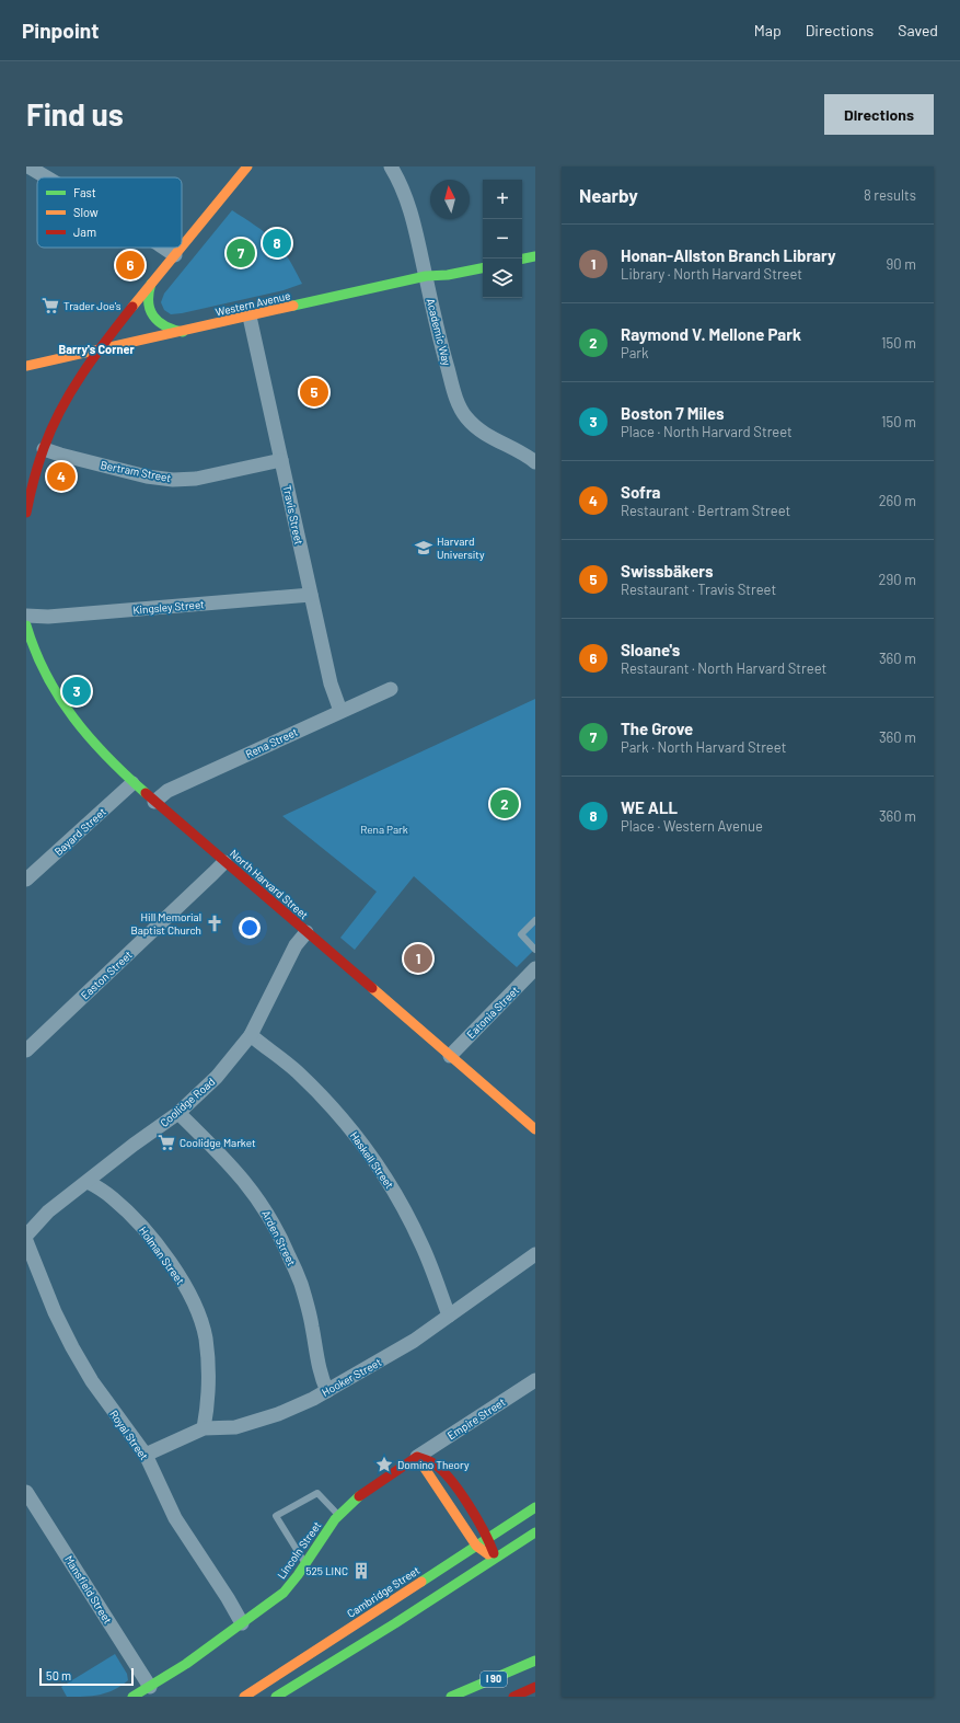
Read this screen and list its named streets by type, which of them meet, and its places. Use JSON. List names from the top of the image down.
{
  "streets": {
    "main road": [
      "Western Avenue",
      "North Harvard Street",
      "Lincoln Street",
      "Cambridge Street",
      "I 90"
    ],
    "street": [
      "Academic Way",
      "Bertram Street",
      "Travis Street",
      "Kingsley Street",
      "Rena Street",
      "Bayard Street",
      "Easton Street",
      "Eatonia Street",
      "Coolidge Road",
      "Haskell Street",
      "Arden Street",
      "Holman Street",
      "Hooker Street",
      "Empire Street",
      "Royal Street",
      "Mansfield Street"
    ]
  },
  "crossings": [
    ["Western Avenue", "Academic Way"],
    ["Western Avenue", "Travis Street"],
    ["Bertram Street", "Travis Street"],
    ["Travis Street", "Kingsley Street"],
    ["Travis Street", "Rena Street"],
    ["Rena Street", "North Harvard Street"],
    ["Bayard Street", "North Harvard Street"],
    ["North Harvard Street", "Easton Street"],
    ["North Harvard Street", "Eatonia Street"],
    ["North Harvard Street", "Coolidge Road"],
    ["Coolidge Road", "Haskell Street"],
    ["Coolidge Road", "Arden Street"],
    ["Coolidge Road", "Holman Street"],
    ["Haskell Street", "Hooker Street"],
    ["Arden Street", "Hooker Street"],
    ["Holman Street", "Hooker Street"],
    ["Hooker Street", "Royal Street"],
    ["Empire Street", "Lincoln Street"],
    ["Royal Street", "Lincoln Street"],
    ["Lincoln Street", "Mansfield Street"]
  ],
  "districts": ["Barry's Corner"],
  "parks": ["Rena Park"],
  "places": {
    "supermarket": ["Trader Joe's", "Coolidge Market"],
    "school or university": ["Harvard University"],
    "church": ["Hill Memorial Baptist Church"],
    "place": ["Domino Theory"],
    "building": ["525 LINC"]
  },
  "legend": ["Fast", "Slow", "Jam"],
  "scale_bar": "50 m",
  "north": "top",
  "page": {
    "header": "Pinpoint",
    "nav": ["Map", "Directions", "Saved"],
    "buttons": "Directions",
    "title": "Find us",
    "heading": ["Nearby", "8 results"],
    "map_buttons": ["+", "−"],
    "list": [
      {
        "mark": "1",
        "name": "Honan-Allston Branch Library",
        "note": "Library · North Harvard Street",
        "value": "90 m"
      },
      {
        "mark": "2",
        "name": "Raymond V. Mellone Park",
        "note": "Park",
        "value": "150 m"
      },
      {
        "mark": "3",
        "name": "Boston 7 Miles",
        "note": "Place · North Harvard Street",
        "value": "150 m"
      },
      {
        "mark": "4",
        "name": "Sofra",
        "note": "Restaurant · Bertram Street",
        "value": "260 m"
      },
      {
        "mark": "5",
        "name": "Swissbäkers",
        "note": "Restaurant · Travis Street",
        "value": "290 m"
      },
      {
        "mark": "6",
        "name": "Sloane's",
        "note": "Restaurant · North Harvard Street",
        "value": "360 m"
      },
      {
        "mark": "7",
        "name": "The Grove",
        "note": "Park · North Harvard Street",
        "value": "360 m"
      },
      {
        "mark": "8",
        "name": "WE ALL",
        "note": "Place · Western Avenue",
        "value": "360 m"
      }
    ],
    "pins": [
      "8",
      "7",
      "6",
      "5",
      "4",
      "3",
      "2",
      "1"
    ],
    "scale": "50 m"
  }
}
